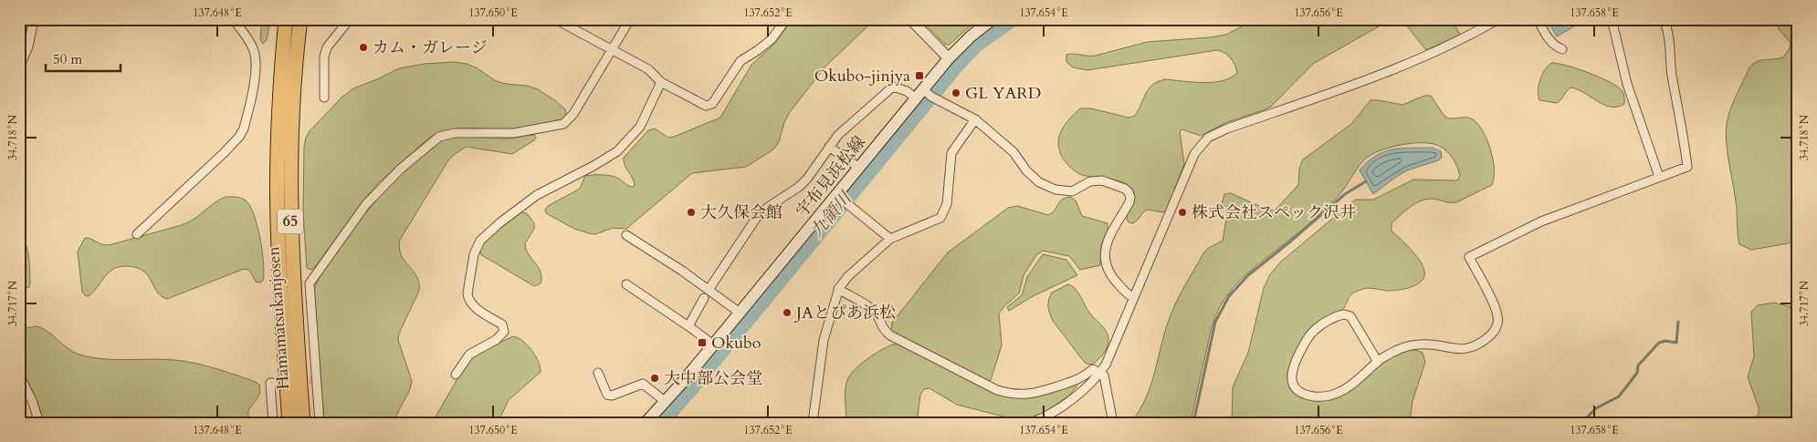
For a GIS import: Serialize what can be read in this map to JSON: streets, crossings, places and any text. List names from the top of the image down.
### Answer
{
  "streets": {
    "main road": ["宇布見浜松線", "65", "Hamamatsukanjosen"]
  },
  "water": ["九領川"],
  "places": {
    "other": [
      "カム・ガレージ",
      "GL YARD",
      "大久保会館",
      "株式会社スペック沢井",
      "JAとぴあ浜松",
      "大中部公会堂"
    ],
    "transit": ["Okubo-jinjya", "Okubo"]
  },
  "scale_bar": "50 m",
  "coordinates": [
    "137.648°E",
    "137.650°E",
    "137.652°E",
    "137.654°E",
    "137.656°E",
    "137.658°E",
    "34.718°N",
    "34.717°N"
  ]
}
